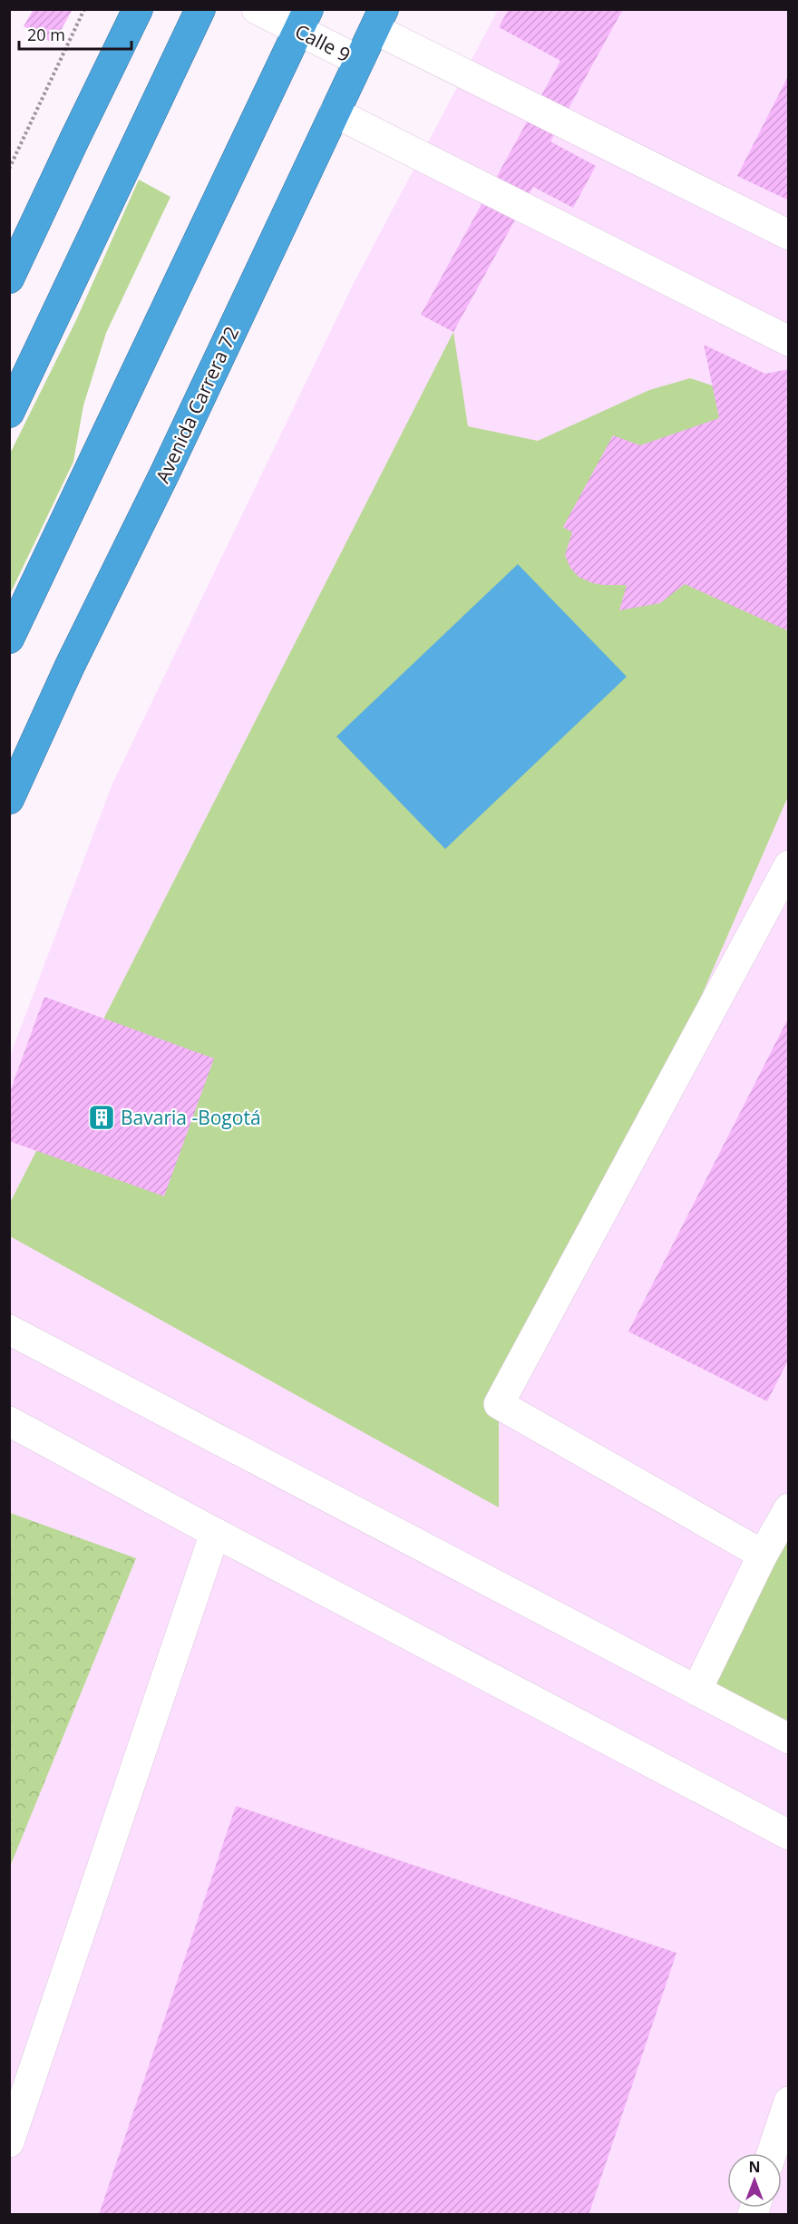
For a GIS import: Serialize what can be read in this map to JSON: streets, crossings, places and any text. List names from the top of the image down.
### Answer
{
  "streets": {
    "highway": ["Avenida Carrera 72"],
    "street": ["Calle 9"]
  },
  "crossings": [
    ["Calle 9", "Avenida Carrera 72"]
  ],
  "places": {
    "building": ["Bavaria -Bogotá"]
  },
  "scale_bar": "20 m",
  "north": "top"
}
